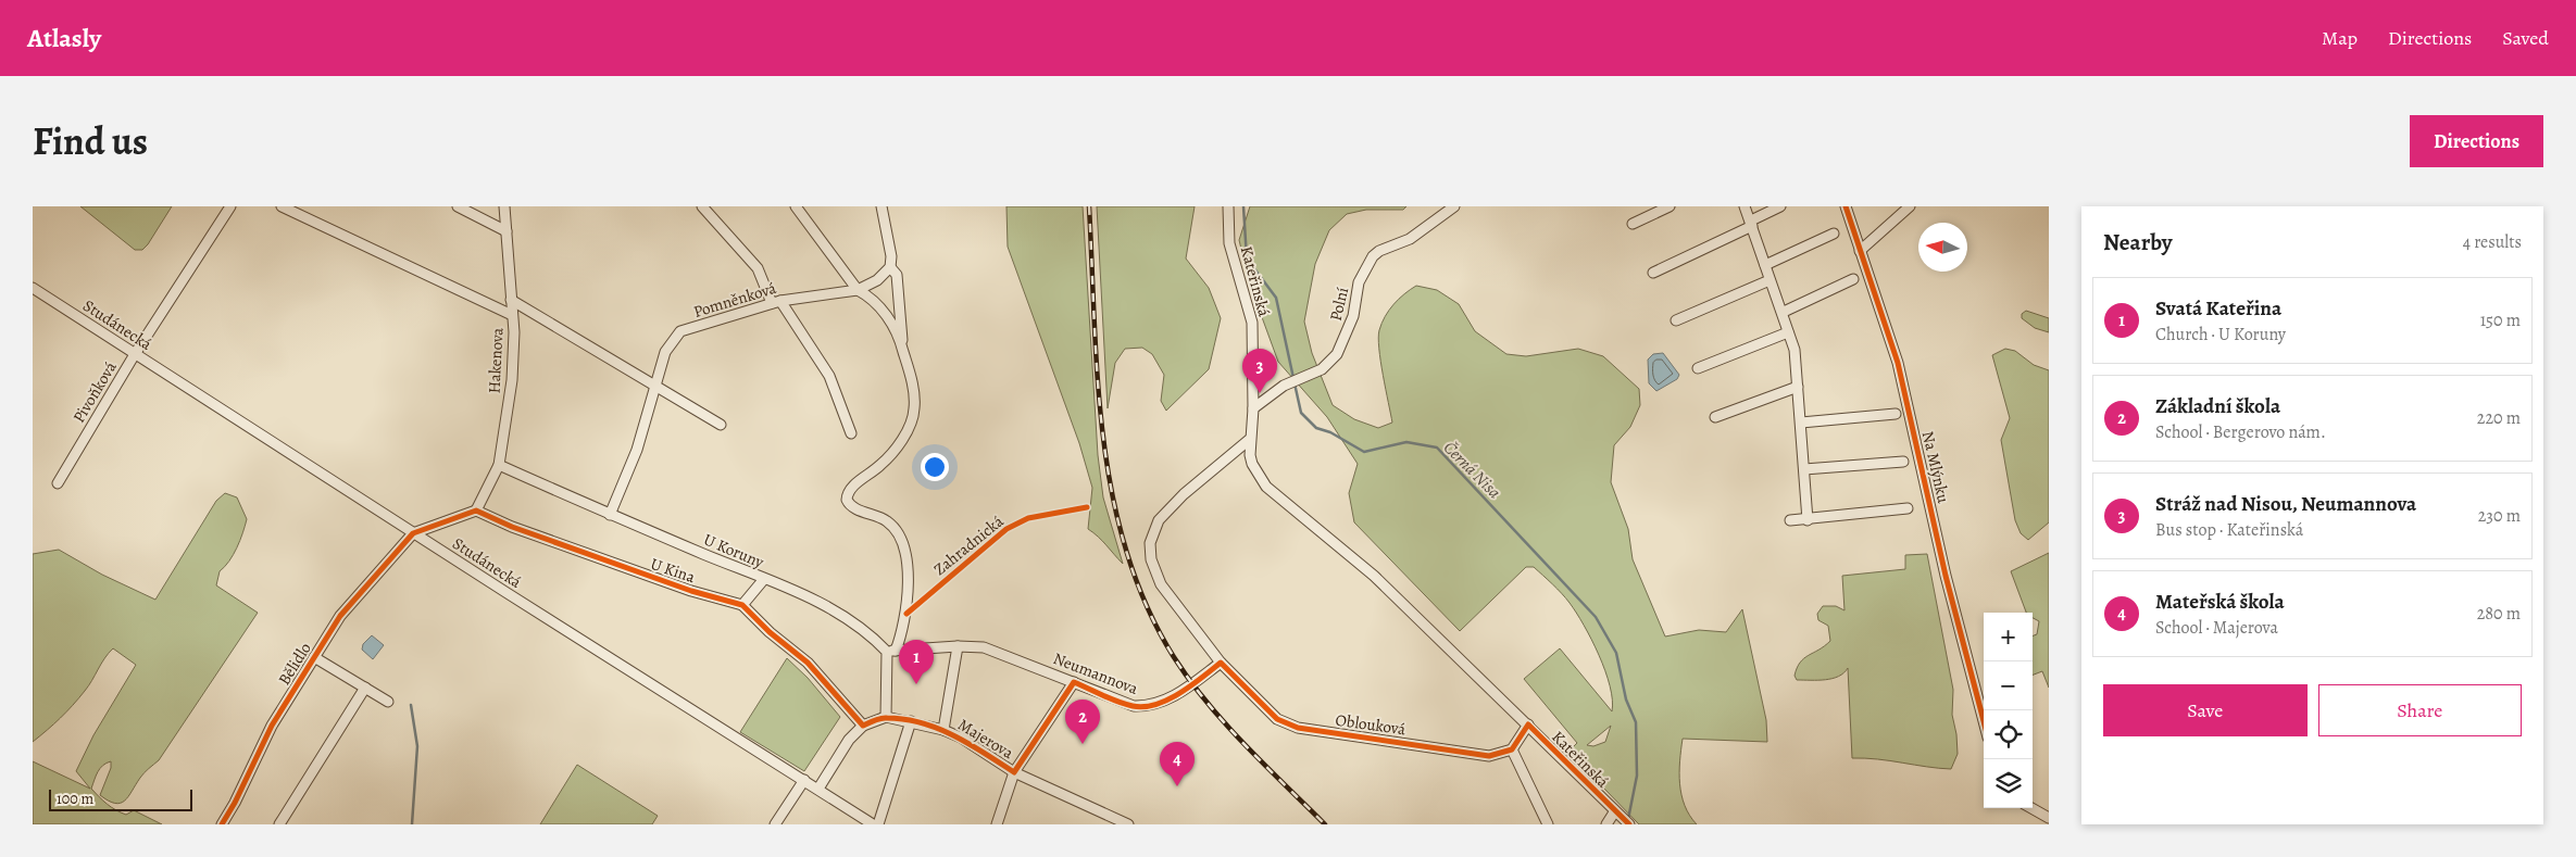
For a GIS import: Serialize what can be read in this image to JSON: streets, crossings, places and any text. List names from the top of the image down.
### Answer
{
  "streets": {
    "street": [
      "Kateřinská",
      "Pomněnková",
      "Polní",
      "Studánecká",
      "Hakenova",
      "Pivoňková",
      "Na Mlýnku",
      "Zahradnická",
      "U Koruny",
      "U Kina",
      "Bělidlo",
      "Neumannova",
      "Oblouková",
      "Majerova"
    ]
  },
  "crossings": [
    ["Kateřinská", "Polní"],
    ["Pomněnková", "U Koruny"],
    ["Studánecká", "Pivoňková"],
    ["Studánecká", "Bělidlo"],
    ["Hakenova", "U Koruny"],
    ["Hakenova", "U Kina"],
    ["Zahradnická", "U Koruny"],
    ["Zahradnická", "Neumannova"],
    ["U Koruny", "Neumannova"],
    ["Neumannova", "Oblouková"]
  ],
  "water": ["Černá Nisa"],
  "scale_bar": "100 m",
  "north": "left",
  "page": {
    "header": "Atlasly",
    "nav": ["Map", "Directions", "Saved"],
    "title": "Find us",
    "buttons": [
      "Directions",
      ["Save", "Share"]
    ],
    "heading": ["Nearby", "4 results"],
    "list": [
      {
        "mark": "1",
        "name": "Svatá Kateřina",
        "note": "Church · U Koruny",
        "value": "150 m"
      },
      {
        "mark": "2",
        "name": "Základní škola",
        "note": "School · Bergerovo nám.",
        "value": "220 m"
      },
      {
        "mark": "3",
        "name": "Stráž nad Nisou, Neumannova",
        "note": "Bus stop · Kateřinská",
        "value": "230 m"
      },
      {
        "mark": "4",
        "name": "Mateřská škola",
        "note": "School · Majerova",
        "value": "280 m"
      }
    ],
    "pins": [
      "3",
      "1",
      "2",
      "4"
    ],
    "map_buttons": ["+", "−"],
    "scale": "100 m"
  }
}
